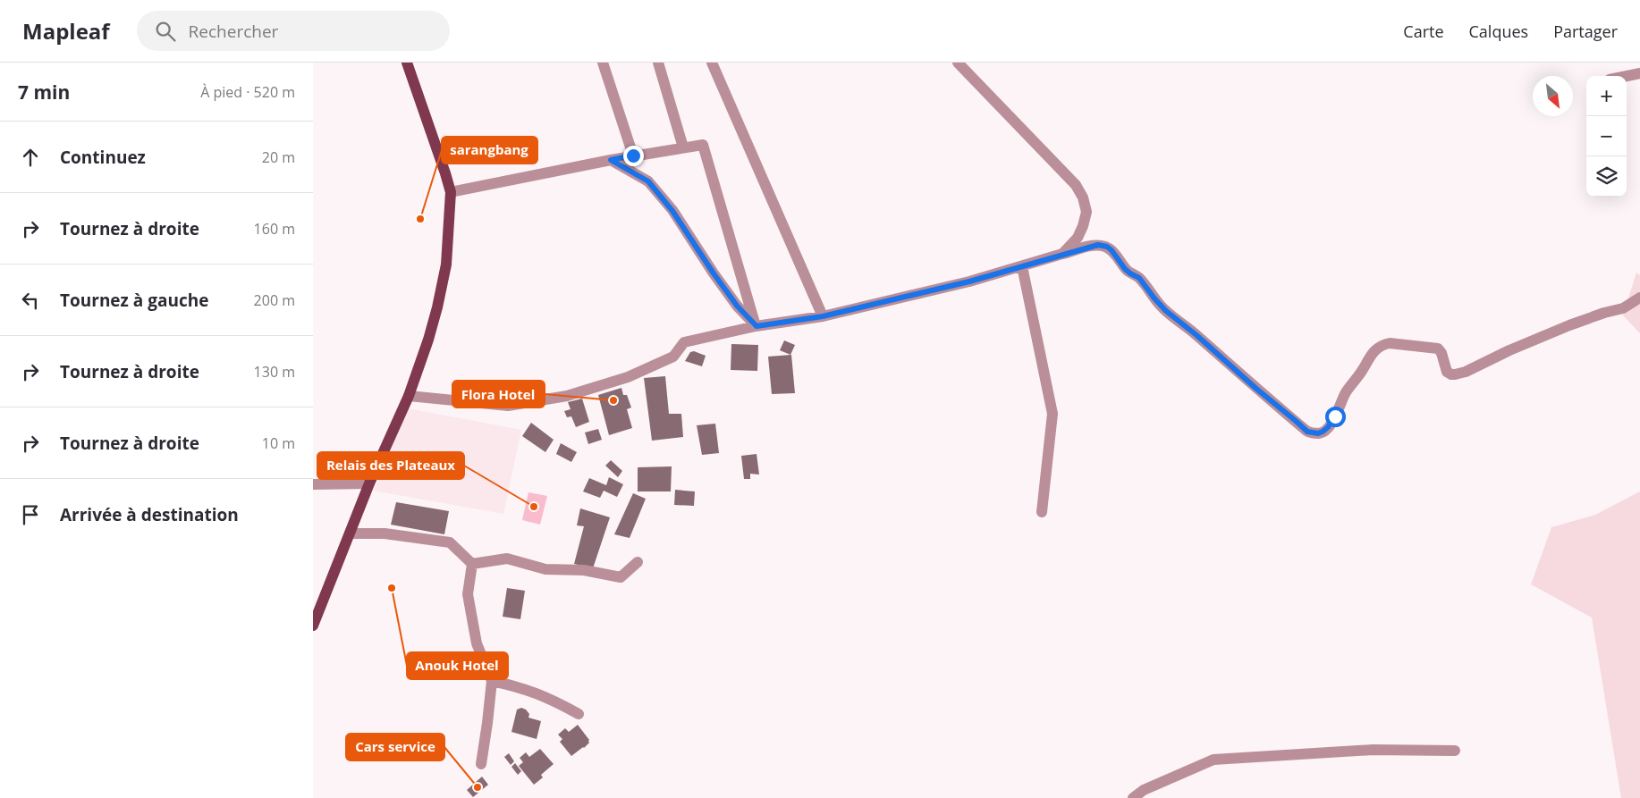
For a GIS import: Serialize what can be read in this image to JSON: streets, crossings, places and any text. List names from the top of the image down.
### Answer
{
  "places": [
    "sarangbang",
    "Flora Hotel",
    "Relais des Plateaux",
    "Anouk Hotel",
    "Cars service"
  ],
  "north": "bottom right",
  "page": {
    "header": "Mapleaf",
    "search": "Rechercher",
    "nav": ["Carte", "Calques", "Partager"],
    "heading": ["7 min", "À pied · 520 m"],
    "map_buttons": ["+", "−"],
    "list": [
      ["Continuez", "20 m"],
      ["Tournez à droite", "160 m"],
      ["Tournez à gauche", "200 m"],
      ["Tournez à droite", "130 m"],
      ["Tournez à droite", "10 m"],
      "Arrivée à destination"
    ]
  }
}
